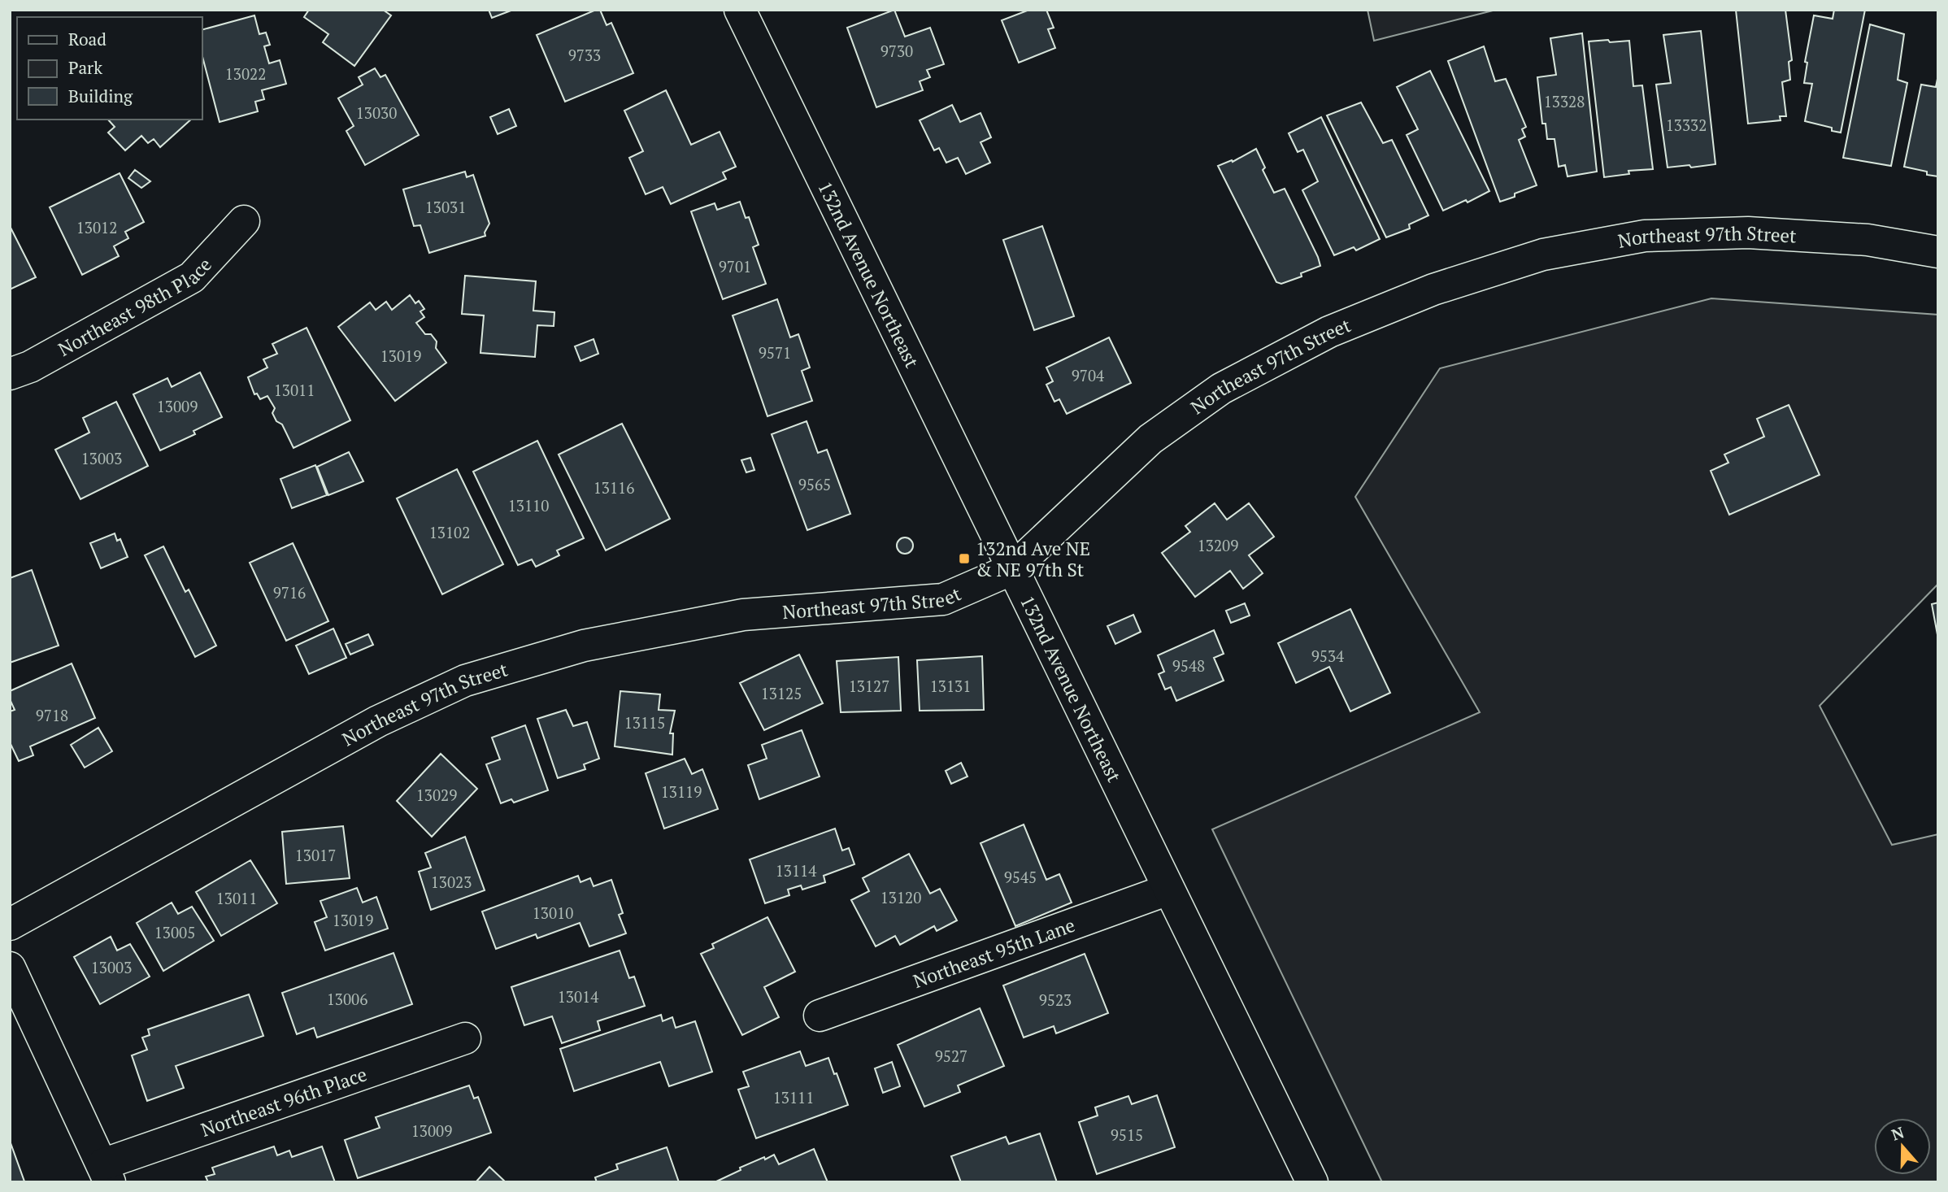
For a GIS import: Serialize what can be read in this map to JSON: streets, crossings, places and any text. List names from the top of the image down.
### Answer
{
  "streets": {
    "street": [
      "Northeast 97th Street",
      "132nd Avenue Northeast",
      "Northeast 98th Place",
      "Northeast 95th Lane",
      "Northeast 96th Place"
    ]
  },
  "crossings": [
    ["Northeast 97th Street", "132nd Avenue Northeast"],
    ["132nd Avenue Northeast", "Northeast 95th Lane"]
  ],
  "places": {
    "transit": ["132nd Ave NE & NE 97th St"]
  },
  "house_numbers": [
    "9730",
    "9733",
    "13022",
    "13328",
    "13030",
    "13332",
    "13031",
    "13012",
    "9701",
    "9571",
    "13019",
    "9704",
    "13011",
    "13009",
    "13003",
    "9565",
    "13116",
    "13110",
    "13102",
    "13209",
    "9716",
    "9534",
    "9548",
    "13127",
    "13131",
    "13125",
    "9718",
    "13115",
    "13119",
    "13029",
    "13017",
    "13114",
    "9545",
    "13023",
    "13120",
    "13011",
    "13010",
    "13019",
    "13005",
    "13003",
    "13014",
    "13006",
    "9523",
    "9527",
    "13111",
    "13009",
    "9515"
  ],
  "legend": ["Road", "Park", "Building"],
  "north": "top"
}
